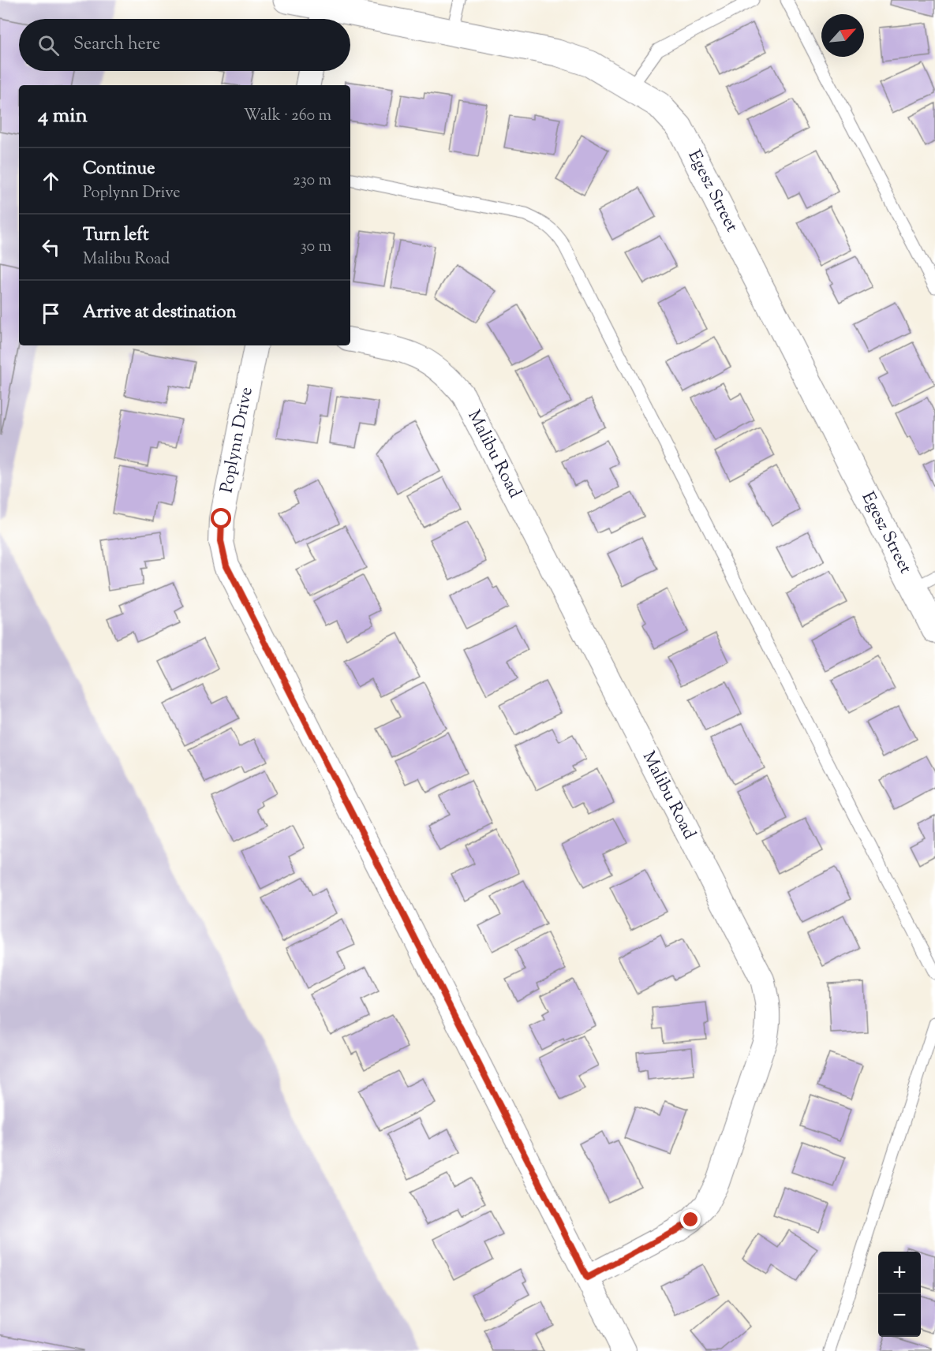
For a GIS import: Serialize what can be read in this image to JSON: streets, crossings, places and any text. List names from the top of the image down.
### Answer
{
  "streets": {
    "street": ["Egesz Street", "Poplynn Drive", "Malibu Road"]
  },
  "crossings": [
    ["Poplynn Drive", "Malibu Road"]
  ],
  "north": "top right",
  "page": {
    "search": "Search here",
    "heading": ["4 min", "Walk · 260 m"],
    "list": [
      ["Continue", "Poplynn Drive", "230 m"],
      ["Turn left", "Malibu Road", "30 m"],
      "Arrive at destination"
    ],
    "map_buttons": ["+", "−"]
  }
}
